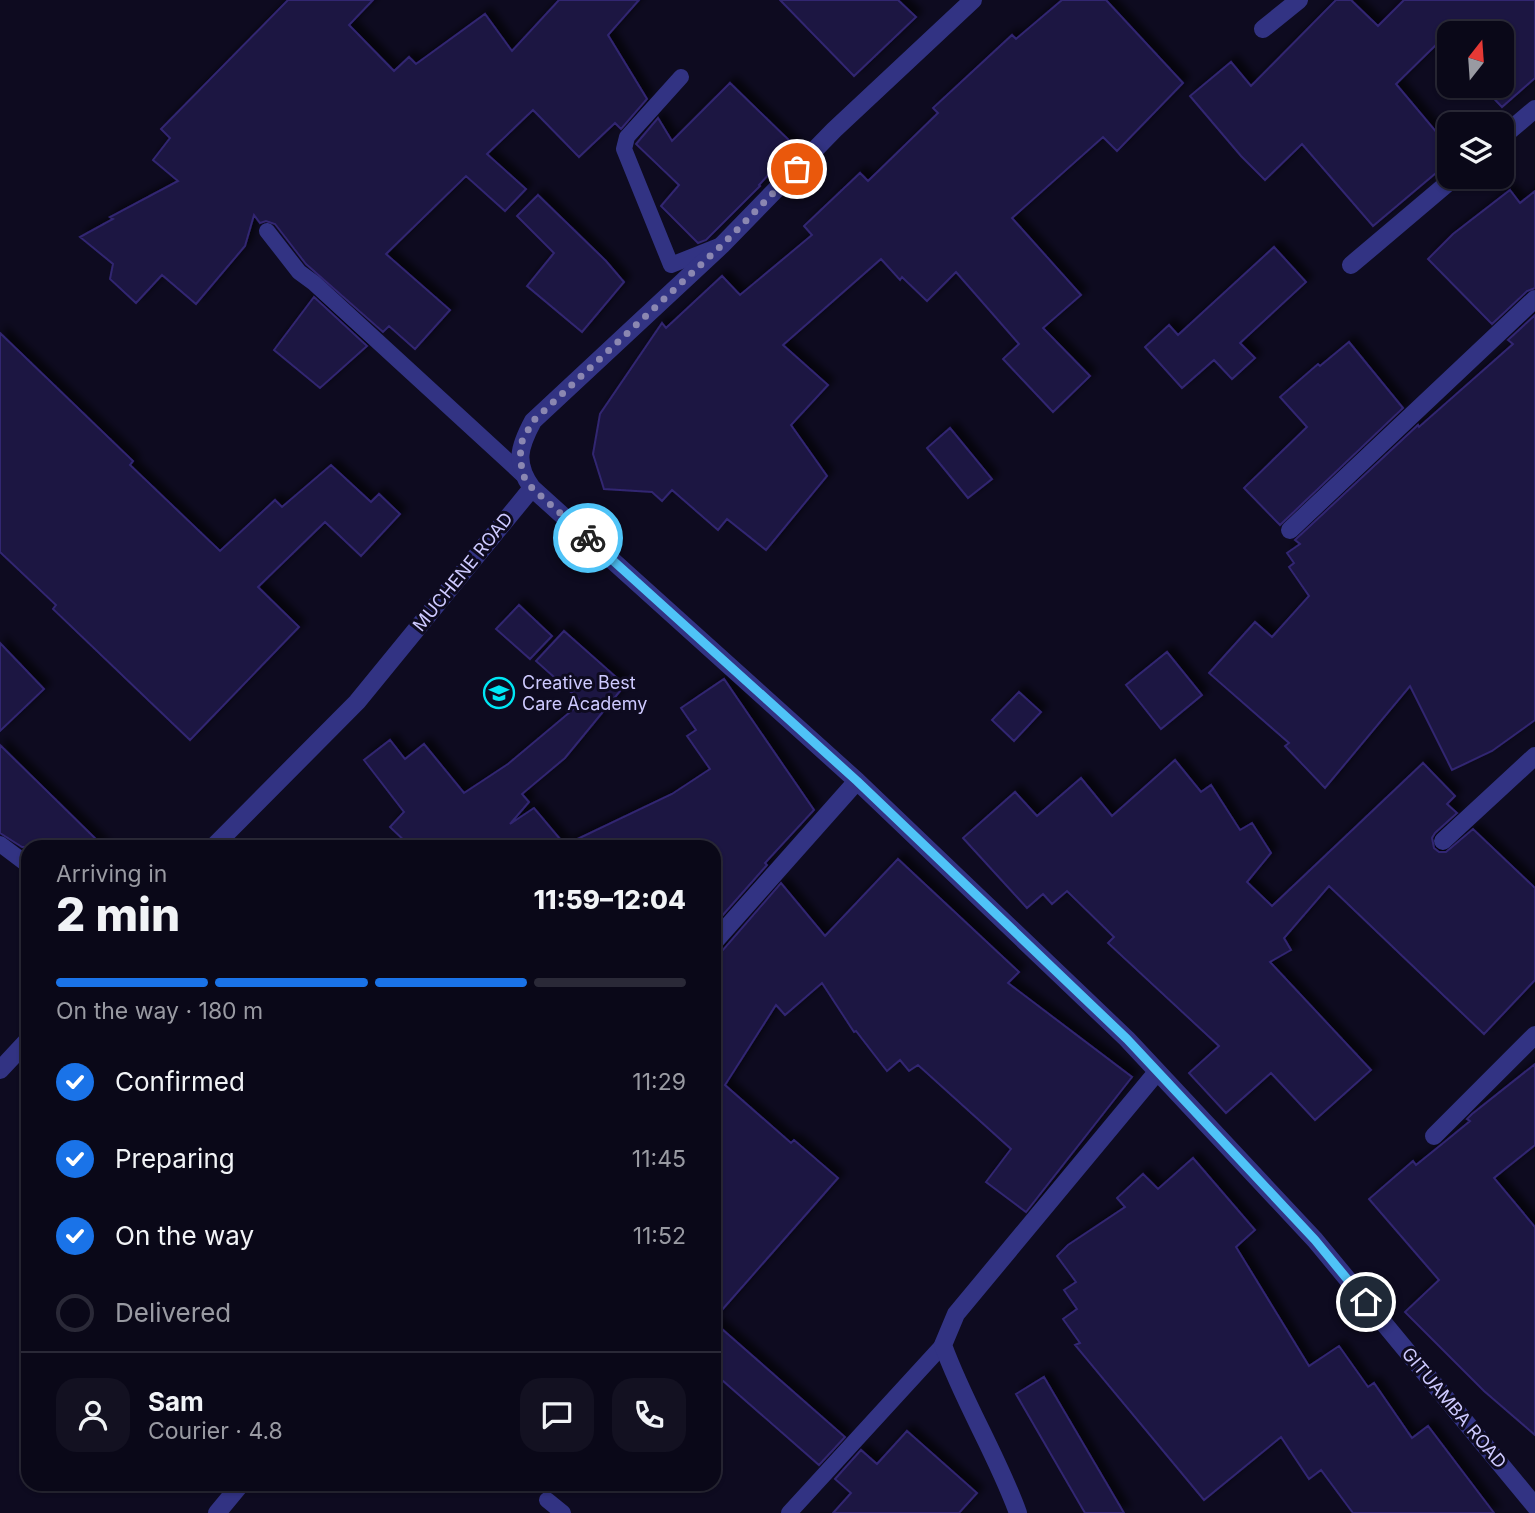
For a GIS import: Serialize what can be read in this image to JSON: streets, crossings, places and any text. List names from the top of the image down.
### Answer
{
  "streets": {
    "street": ["MUCHENE ROAD", "GITUAMBA ROAD"]
  },
  "crossings": [
    ["MUCHENE ROAD", "GITUAMBA ROAD"]
  ],
  "places": {
    "school or university": ["Creative Best Care Academy"]
  },
  "north": "top",
  "page": {
    "heading": ["2 min", "Arriving in", "11:59–12:04"],
    "panel": ["Sam", "Courier · 4.8"],
    "bar": "On the way · 180 m",
    "list": [
      ["Confirmed", "11:29"],
      ["Preparing", "11:45"],
      ["On the way", "11:52"],
      "Delivered"
    ]
  }
}
